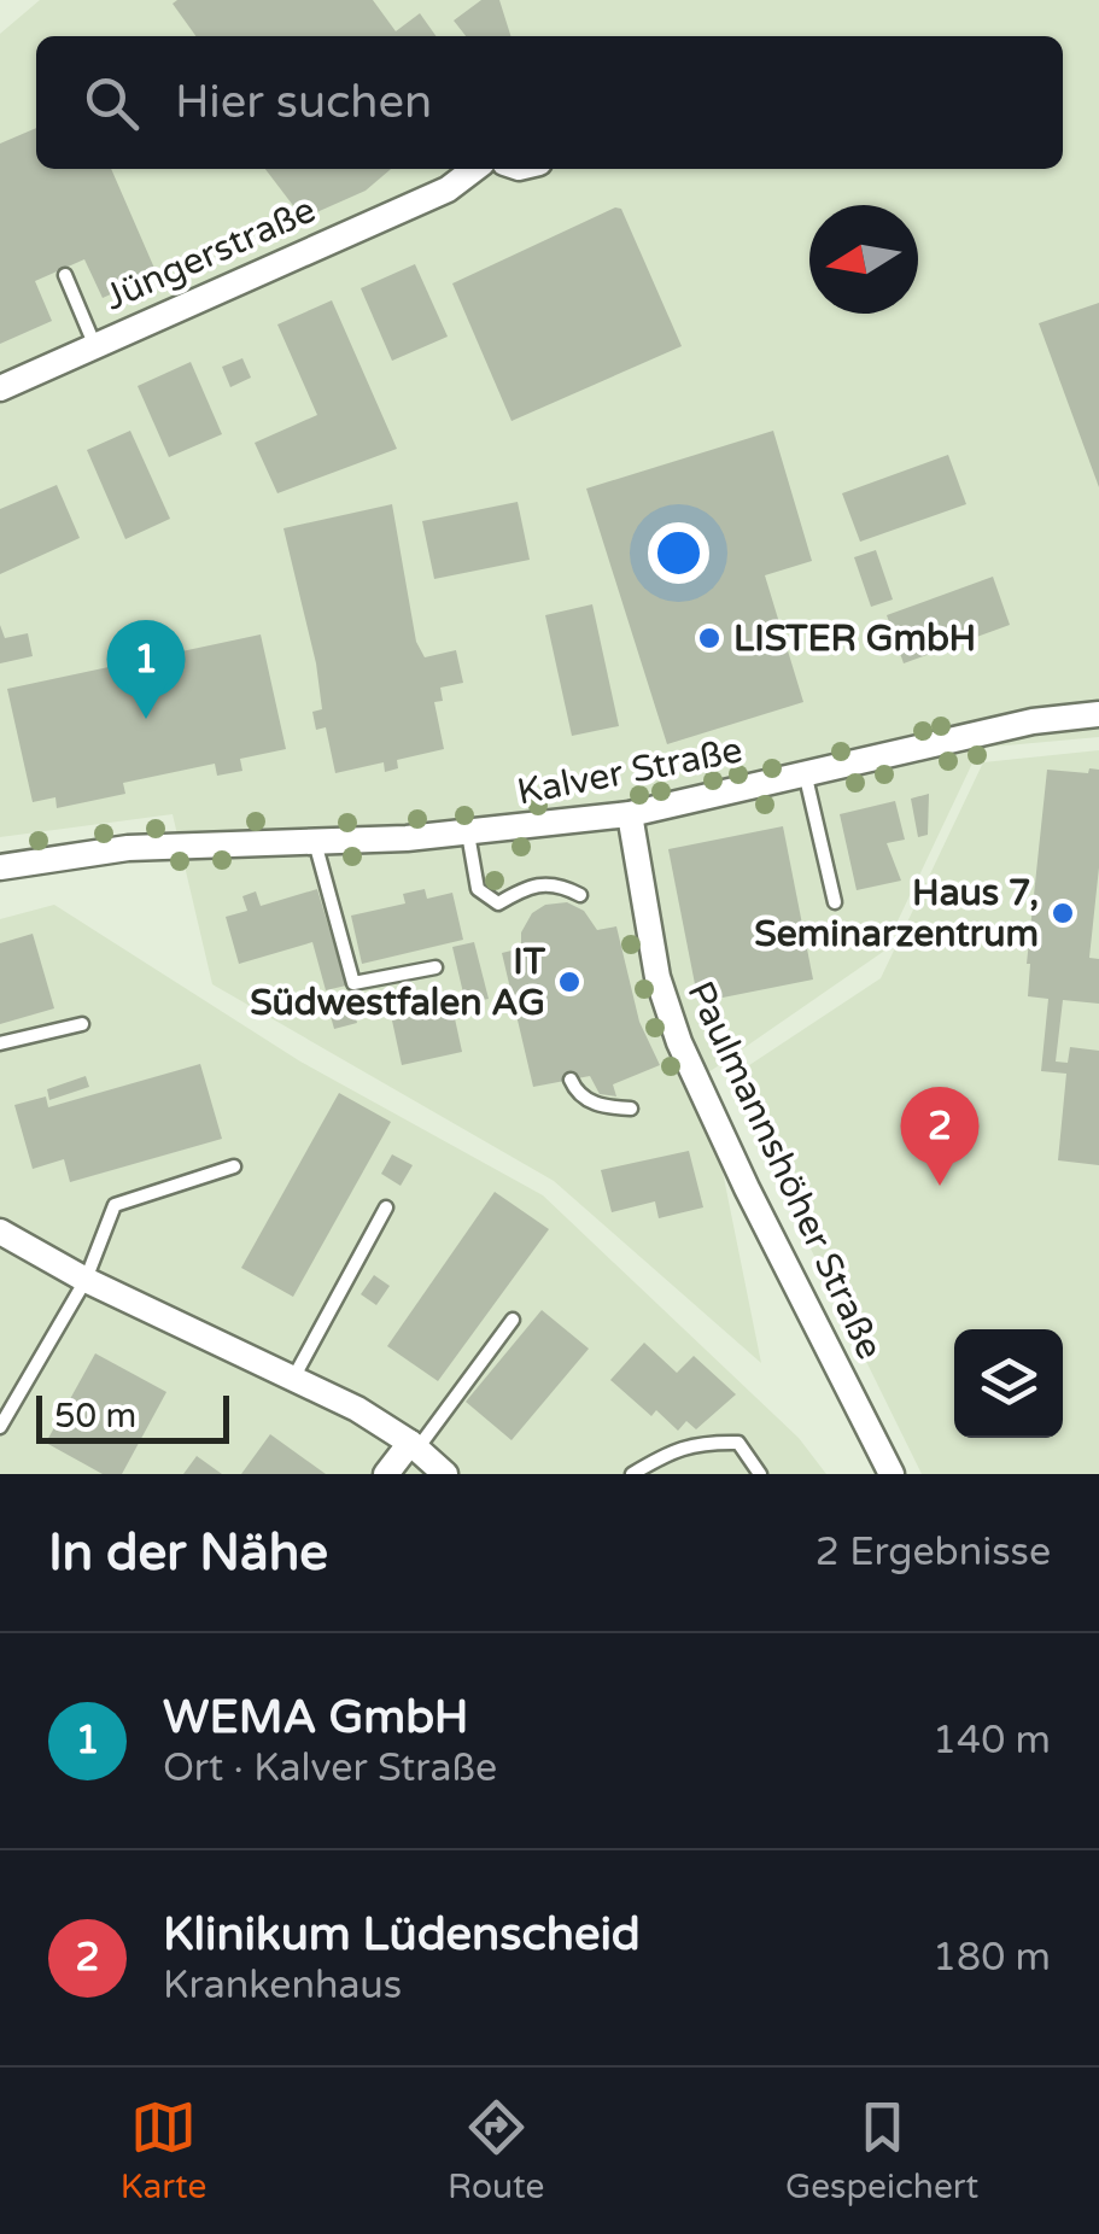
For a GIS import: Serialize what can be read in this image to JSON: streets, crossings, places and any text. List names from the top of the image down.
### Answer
{
  "streets": {
    "street": ["Jüngerstraße", "Kalver Straße", "Paulmannshöher Straße"]
  },
  "crossings": [
    ["Kalver Straße", "Paulmannshöher Straße"]
  ],
  "places": ["LISTER GmbH", "Haus 7, Seminarzentrum", "IT Südwestfalen AG"],
  "scale_bar": "50 m",
  "north": "left",
  "page": {
    "search": "Hier suchen",
    "pins": ["1", "2"],
    "scale": "50 m",
    "heading": ["In der Nähe", "2 Ergebnisse"],
    "list": [
      {
        "mark": "1",
        "name": "WEMA GmbH",
        "note": "Ort · Kalver Straße",
        "value": "140 m"
      },
      {
        "mark": "2",
        "name": "Klinikum Lüdenscheid",
        "note": "Krankenhaus",
        "value": "180 m"
      }
    ],
    "nav": ["Karte", "Route", "Gespeichert"]
  }
}
